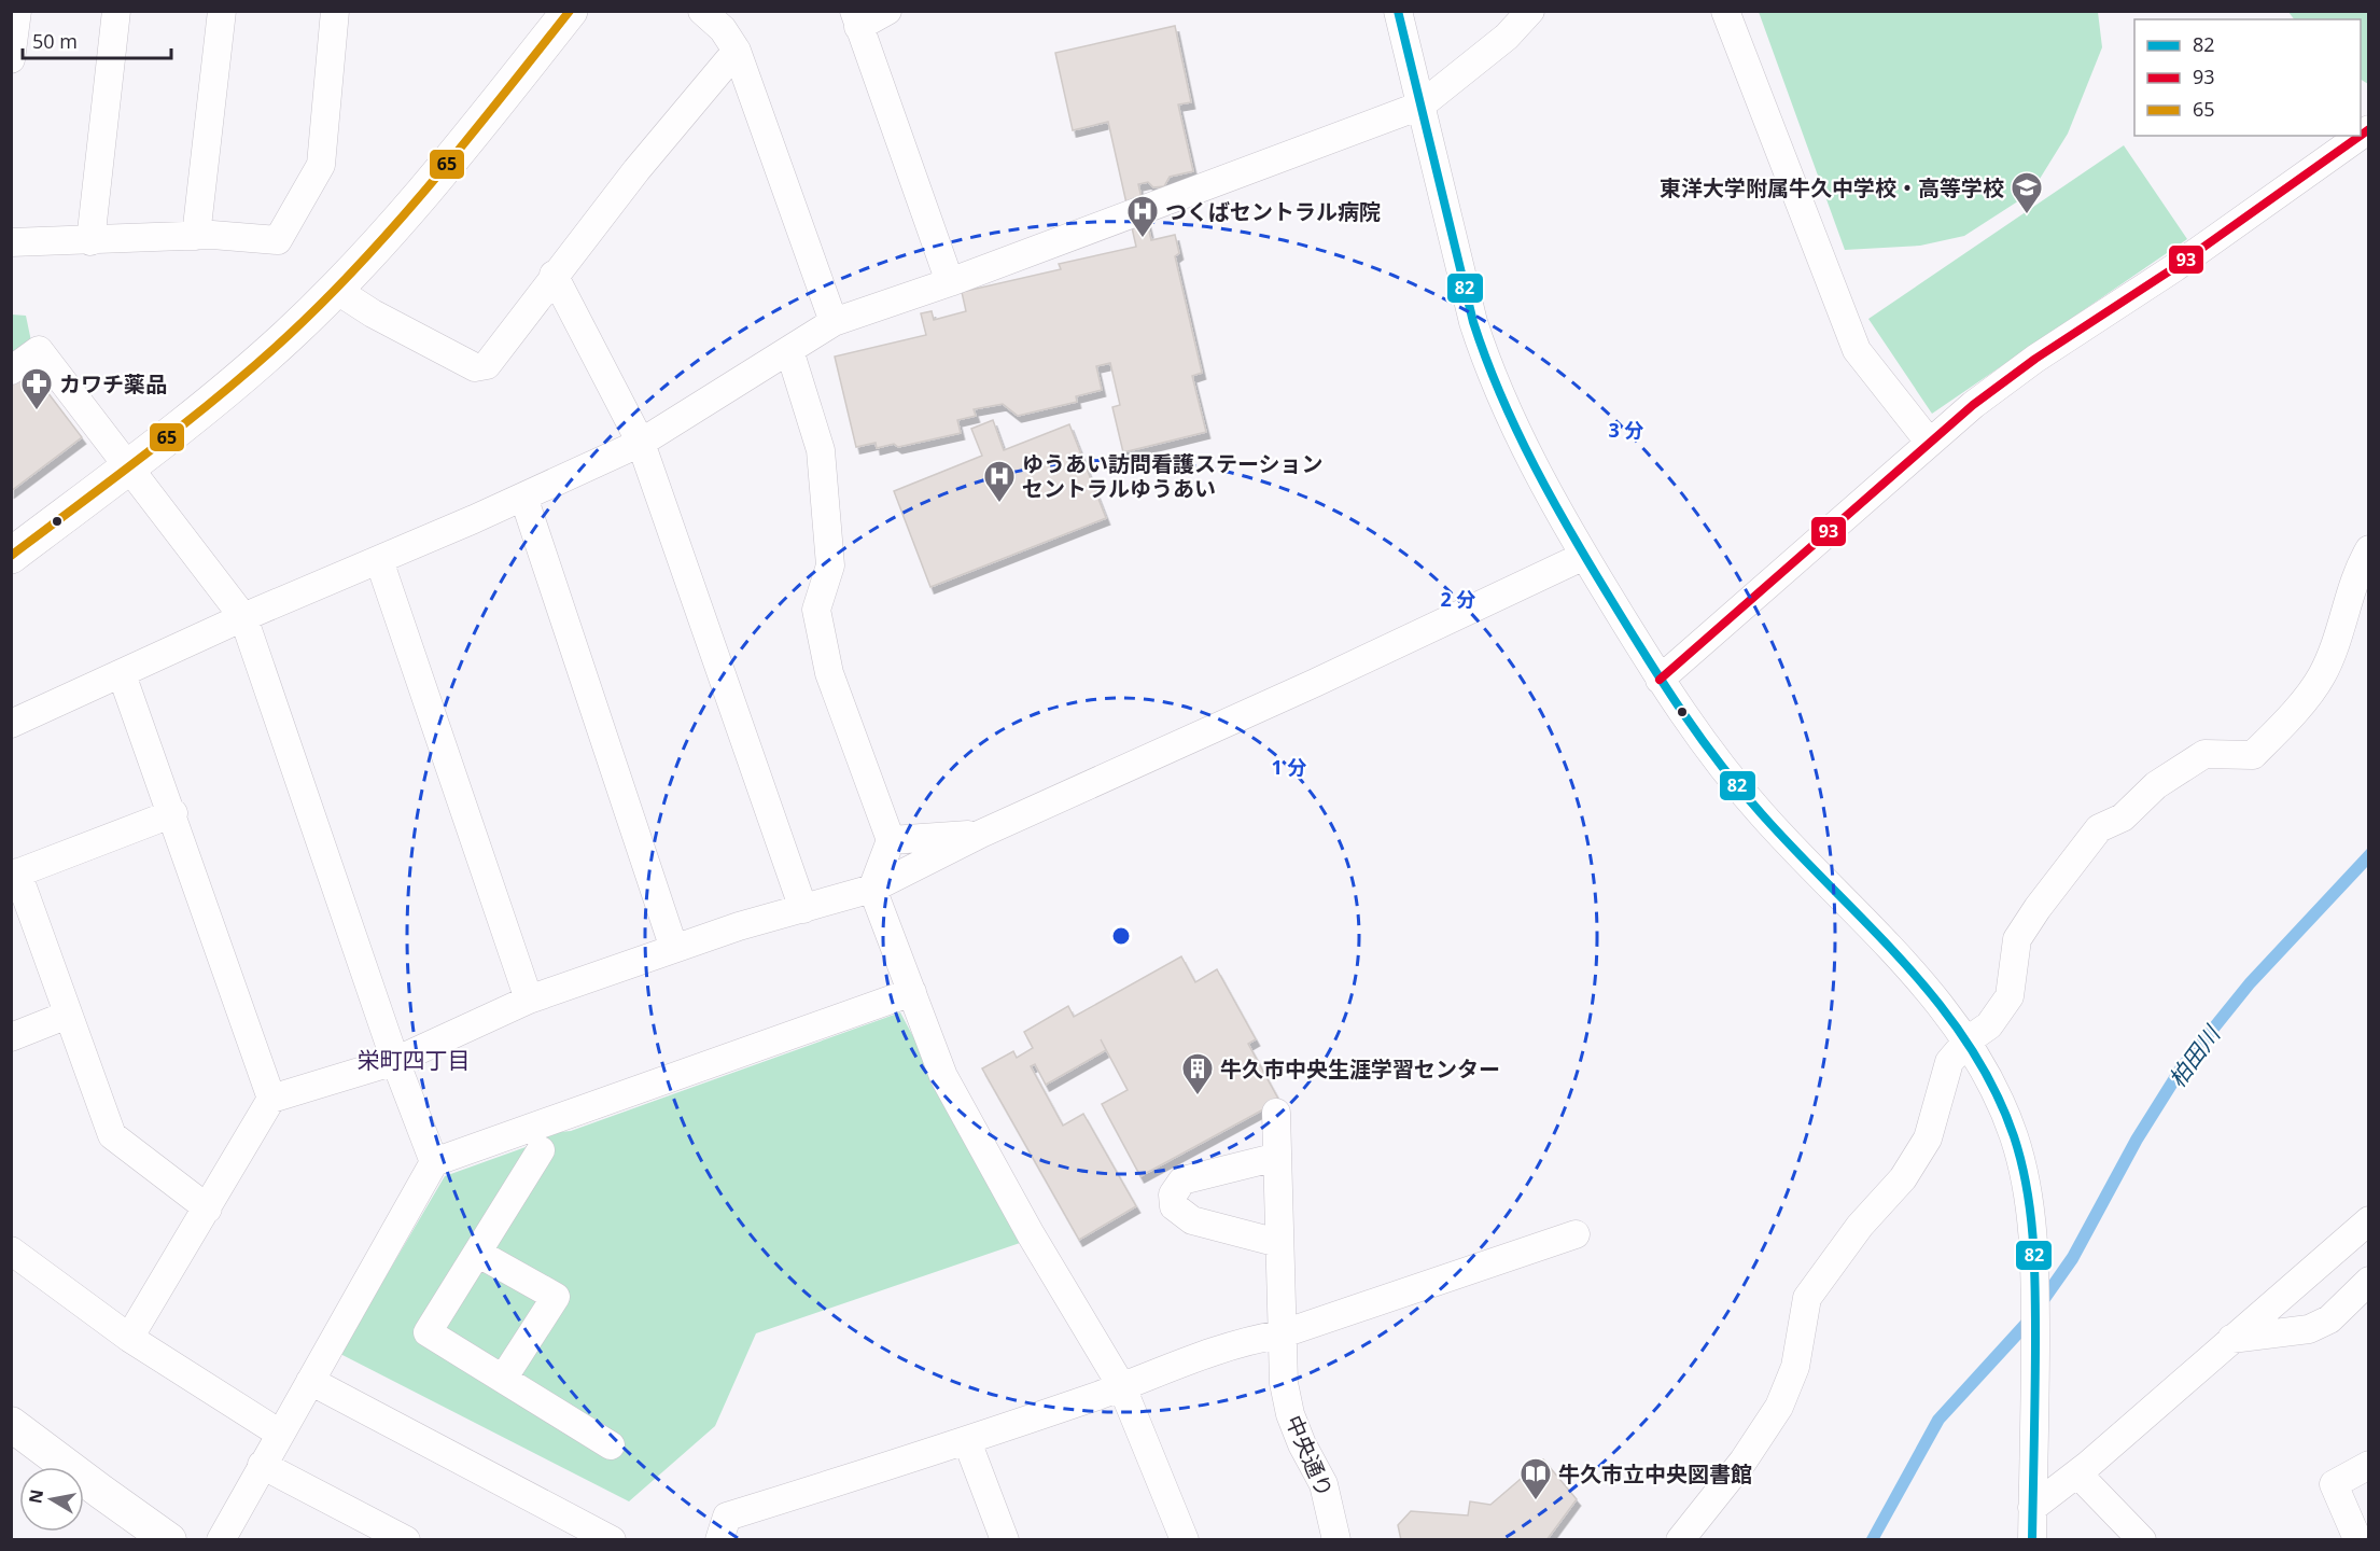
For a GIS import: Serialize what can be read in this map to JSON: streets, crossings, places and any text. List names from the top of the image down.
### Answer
{
  "streets": {
    "street": ["中央通り"]
  },
  "districts": ["栄町四丁目"],
  "water": ["柏田川"],
  "places": {
    "school or university": ["東洋大学附属牛久中学校・高等学校"],
    "hospital": ["つくばセントラル病院", "ゆうあい訪問看護ステーション セントラルゆうあい"],
    "pharmacy": ["カワチ薬品"],
    "building": ["牛久市中央生涯学習センター"],
    "library": ["牛久市立中央図書館"]
  },
  "lines": ["transit line 82", "transit line 65", "transit line 93"],
  "legend": ["82", "93", "65"],
  "scale_bar": "50 m",
  "north": "left",
  "rings": ["3 分", "2 分", "1 分"]
}
